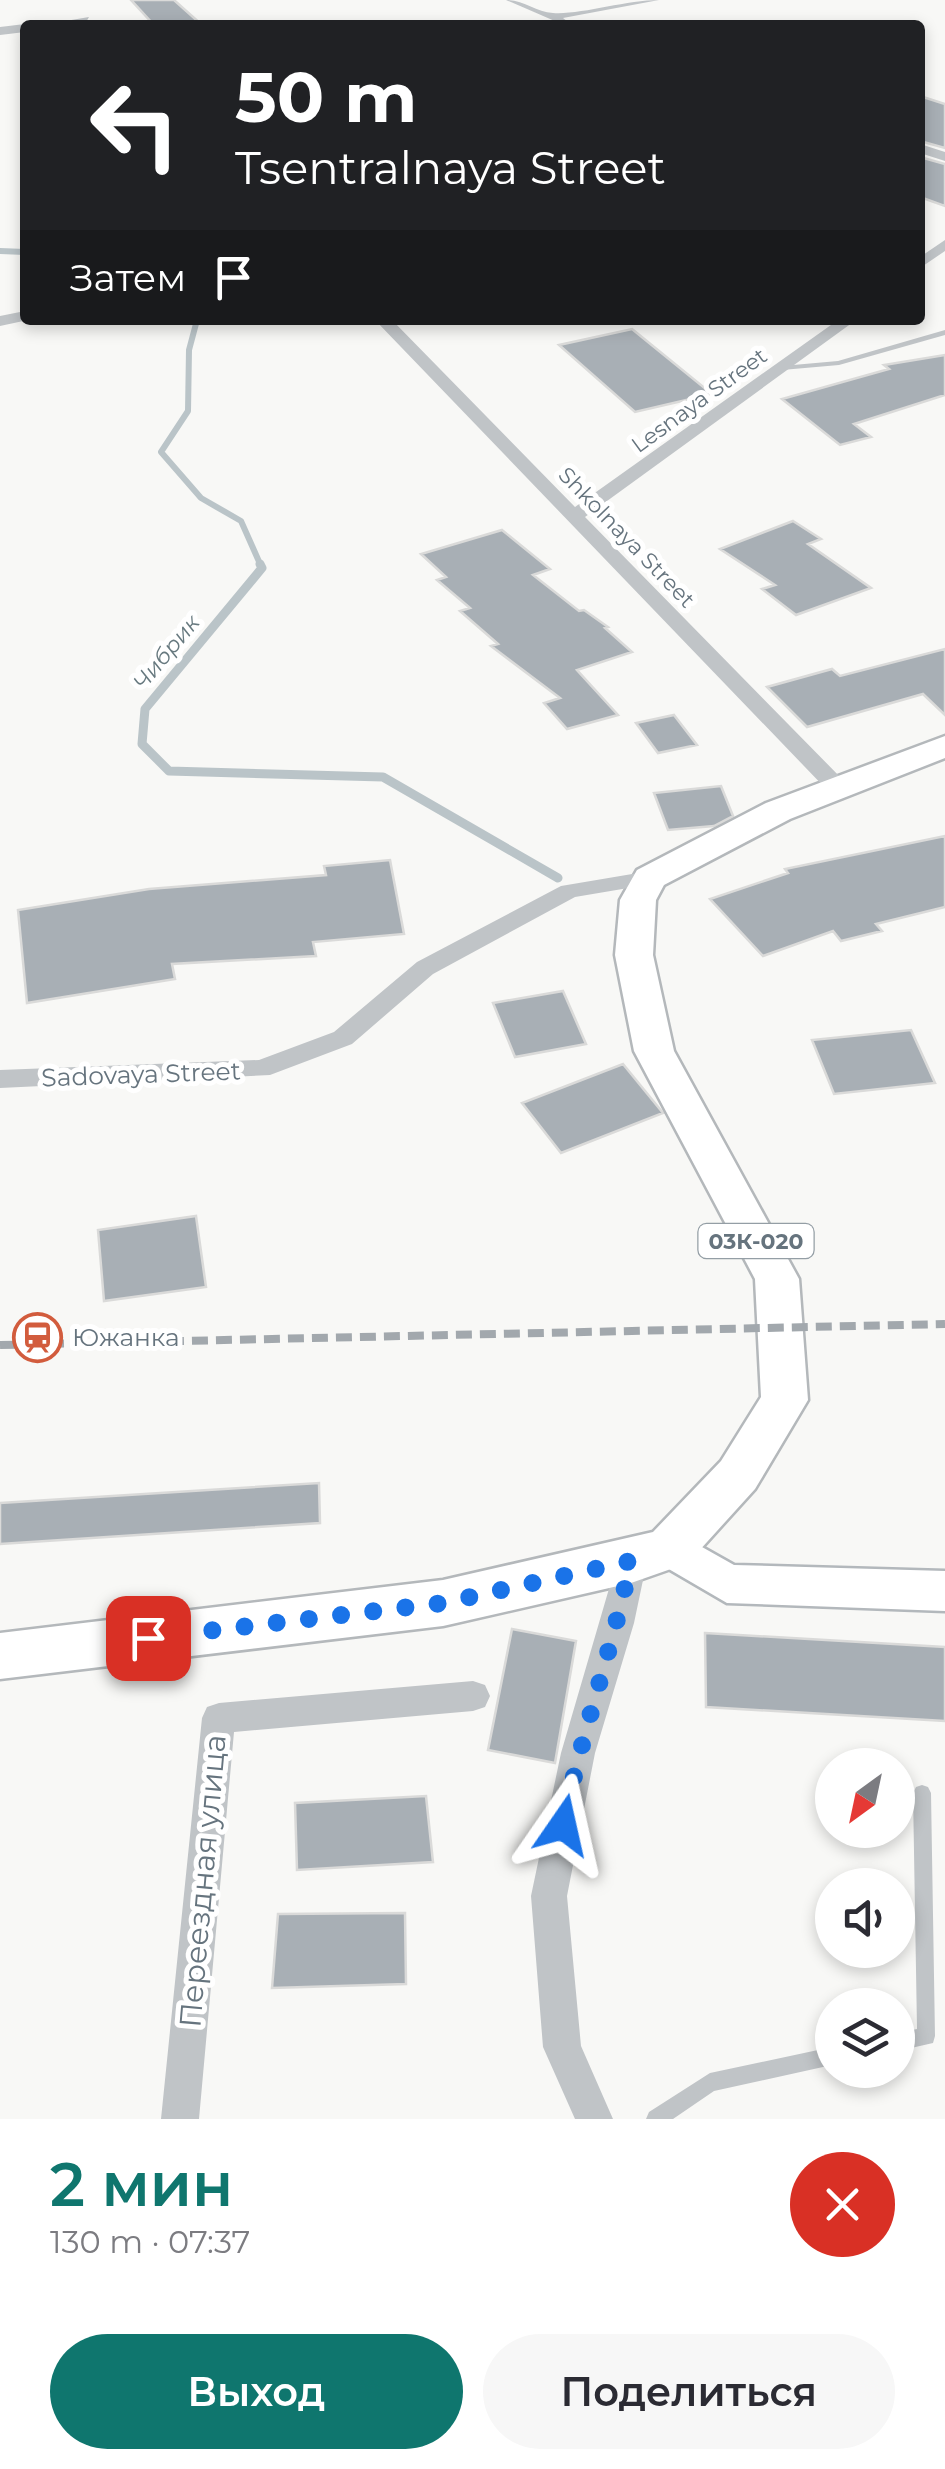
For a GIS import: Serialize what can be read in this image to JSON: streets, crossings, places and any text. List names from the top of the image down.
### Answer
{
  "streets": {
    "main road": ["03К-020"],
    "street": [
      "Lesnaya Street",
      "Shkolnaya Street",
      "Sadovaya Street",
      "Переездная улица"
    ]
  },
  "crossings": [
    ["Lesnaya Street", "Shkolnaya Street"],
    ["Sadovaya Street", "03К-020"]
  ],
  "water": ["Чибрик"],
  "places": {
    "station": ["Южанка"]
  },
  "north": "bottom left",
  "page": {
    "turn": ["50 m", "Tsentralnaya Street"],
    "then": "Затем",
    "heading": ["2 мин", "130 m · 07:37"],
    "buttons": ["Выход", "Поделиться"]
  }
}
